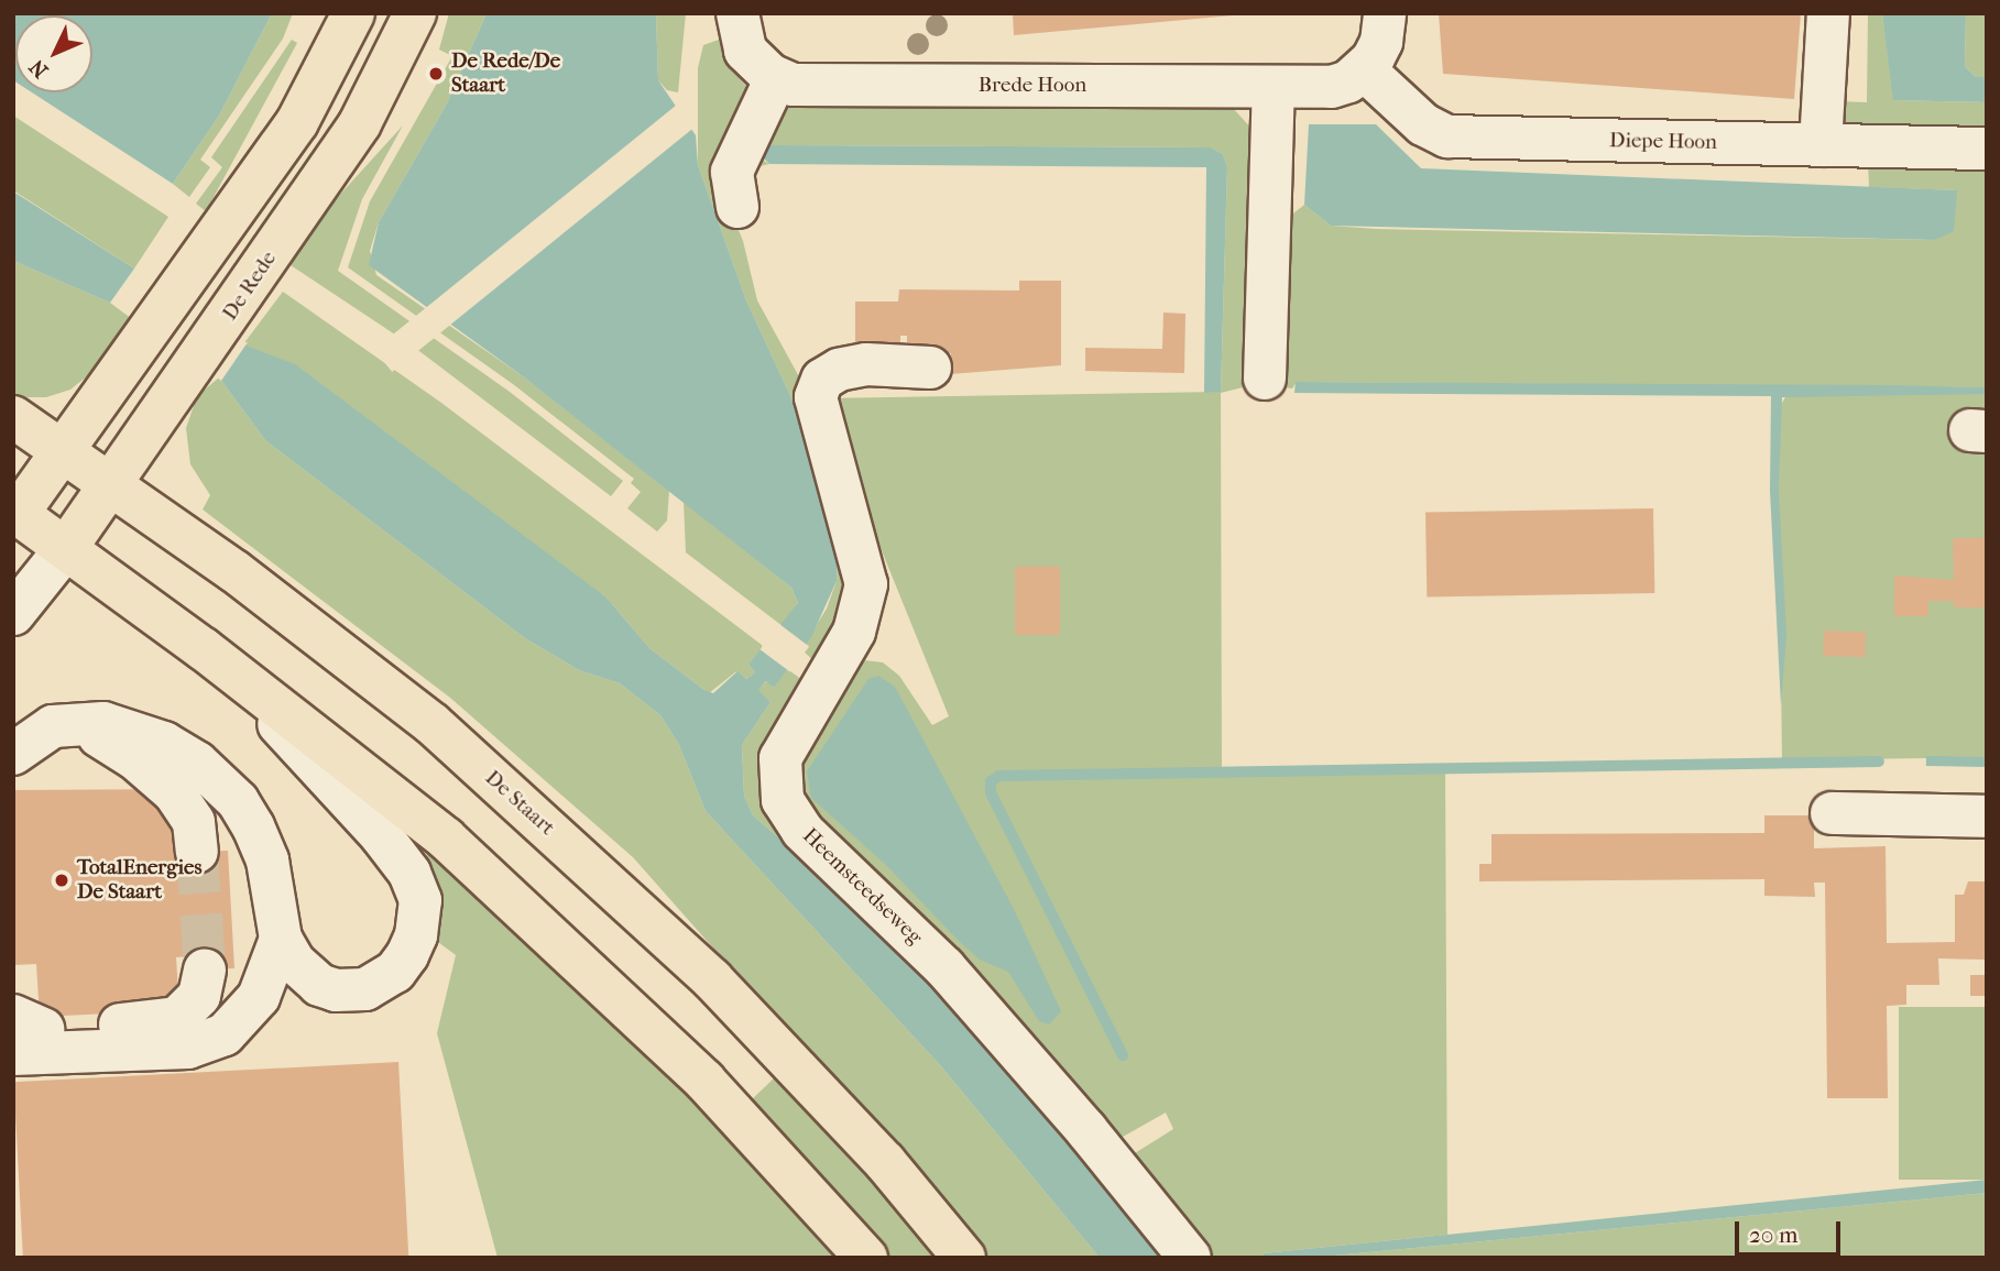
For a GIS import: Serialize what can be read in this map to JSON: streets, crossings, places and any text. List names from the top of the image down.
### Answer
{
  "streets": {
    "main road": ["De Rede", "De Staart"],
    "street": ["Brede Hoon", "Diepe Hoon", "Heemsteedseweg"]
  },
  "crossings": [
    ["Brede Hoon", "Diepe Hoon"],
    ["De Rede", "De Staart"]
  ],
  "places": ["De Rede/De Staart", "TotalEnergies De Staart"],
  "scale_bar": "20 m",
  "north": "bottom left"
}
